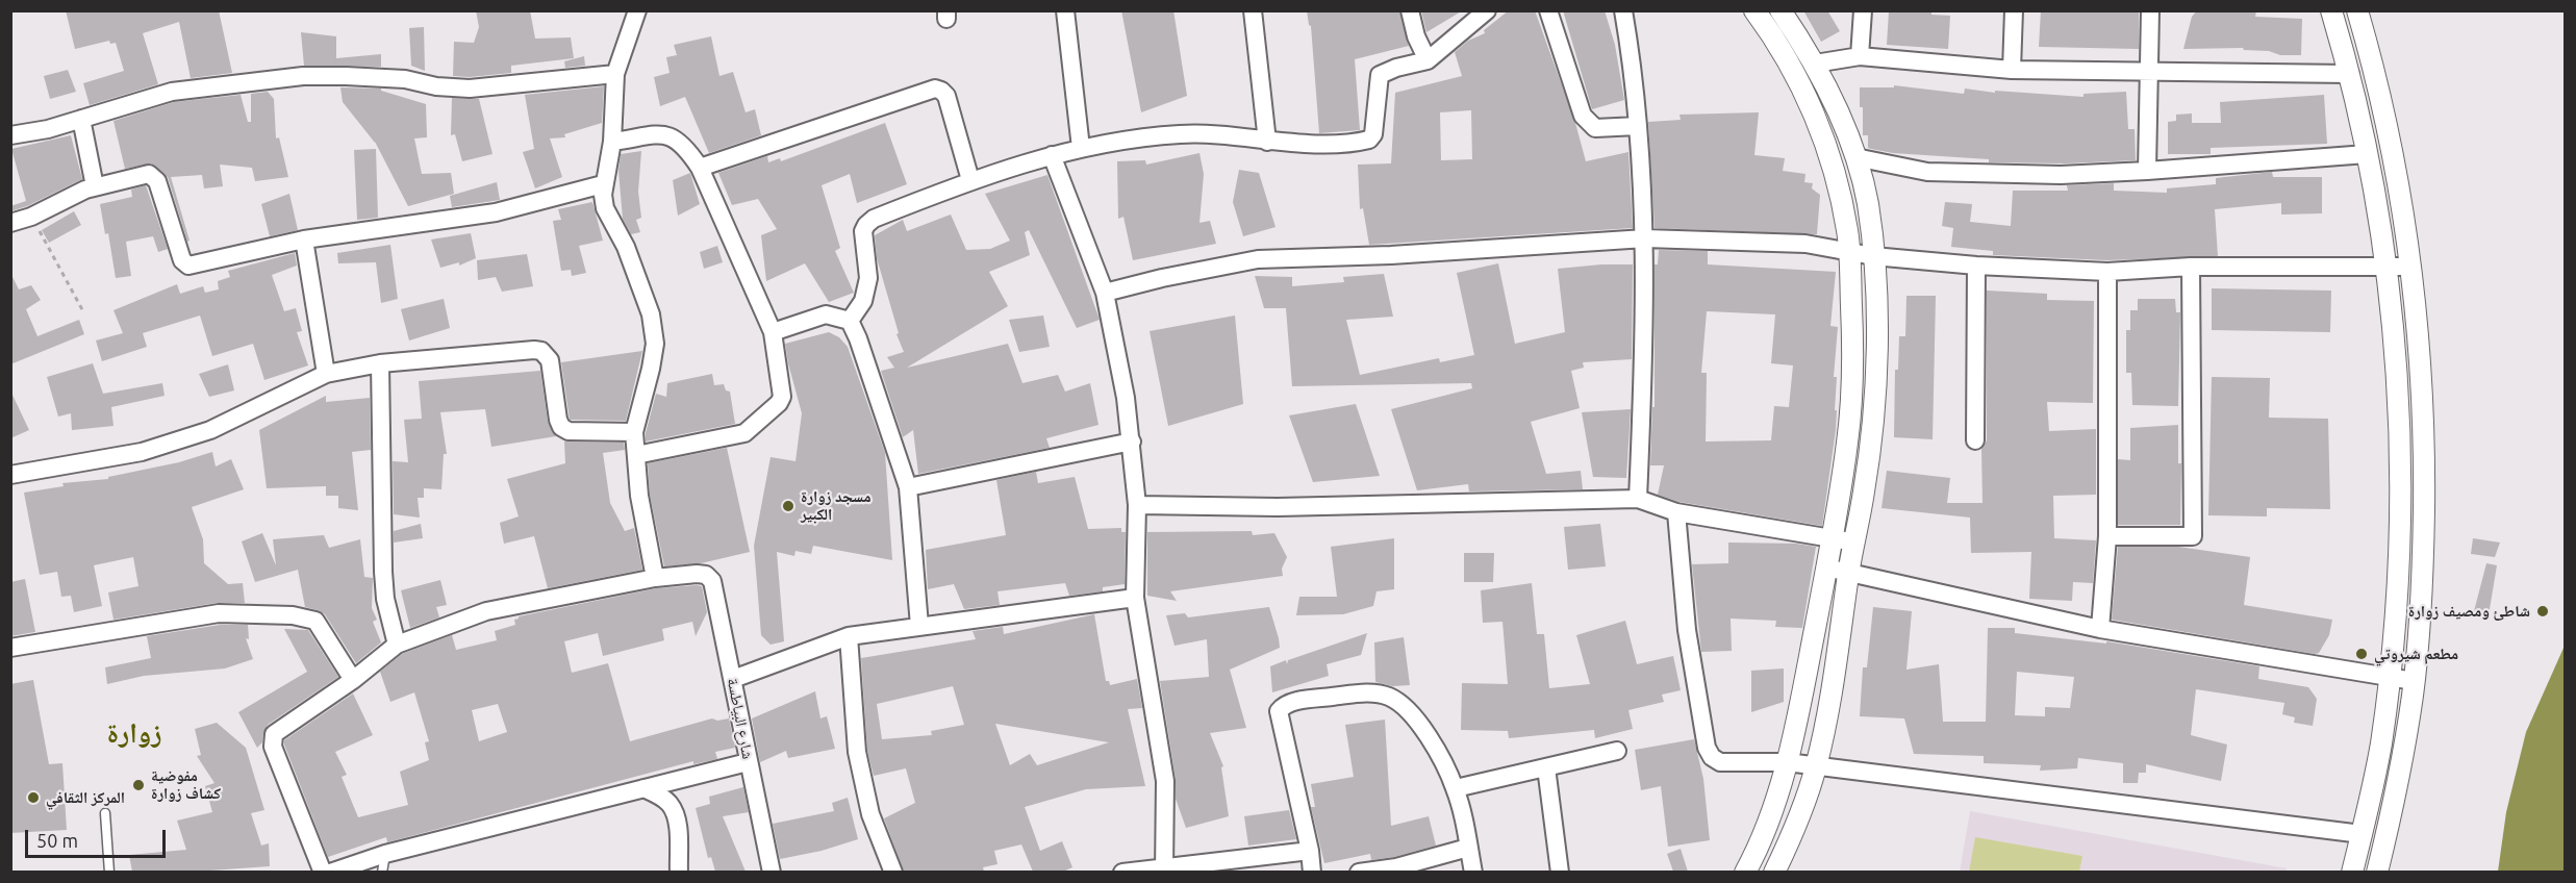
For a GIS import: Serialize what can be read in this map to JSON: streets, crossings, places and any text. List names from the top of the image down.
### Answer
{
  "streets": {
    "street": ["شارع البياطسة"]
  },
  "districts": ["زوارة"],
  "places": [
    "مسجد زوارة الكبير",
    "شاطئ ومصيف زوارة",
    "مطعم شيروتي",
    "مفوضية كشاف زوارة",
    "المركز الثقافي"
  ],
  "scale_bar": "50 m"
}
